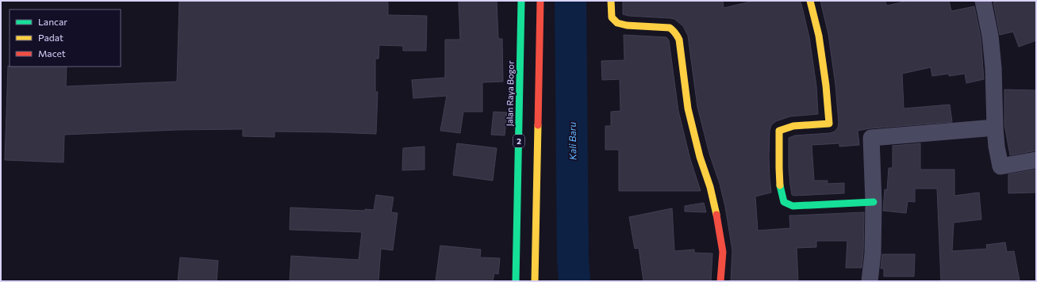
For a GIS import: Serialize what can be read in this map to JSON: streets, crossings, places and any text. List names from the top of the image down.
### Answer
{
  "streets": {
    "main road": ["Jalan Raya Bogor", "2"]
  },
  "water": ["Kali Baru"],
  "legend": ["Lancar", "Padat", "Macet"]
}
